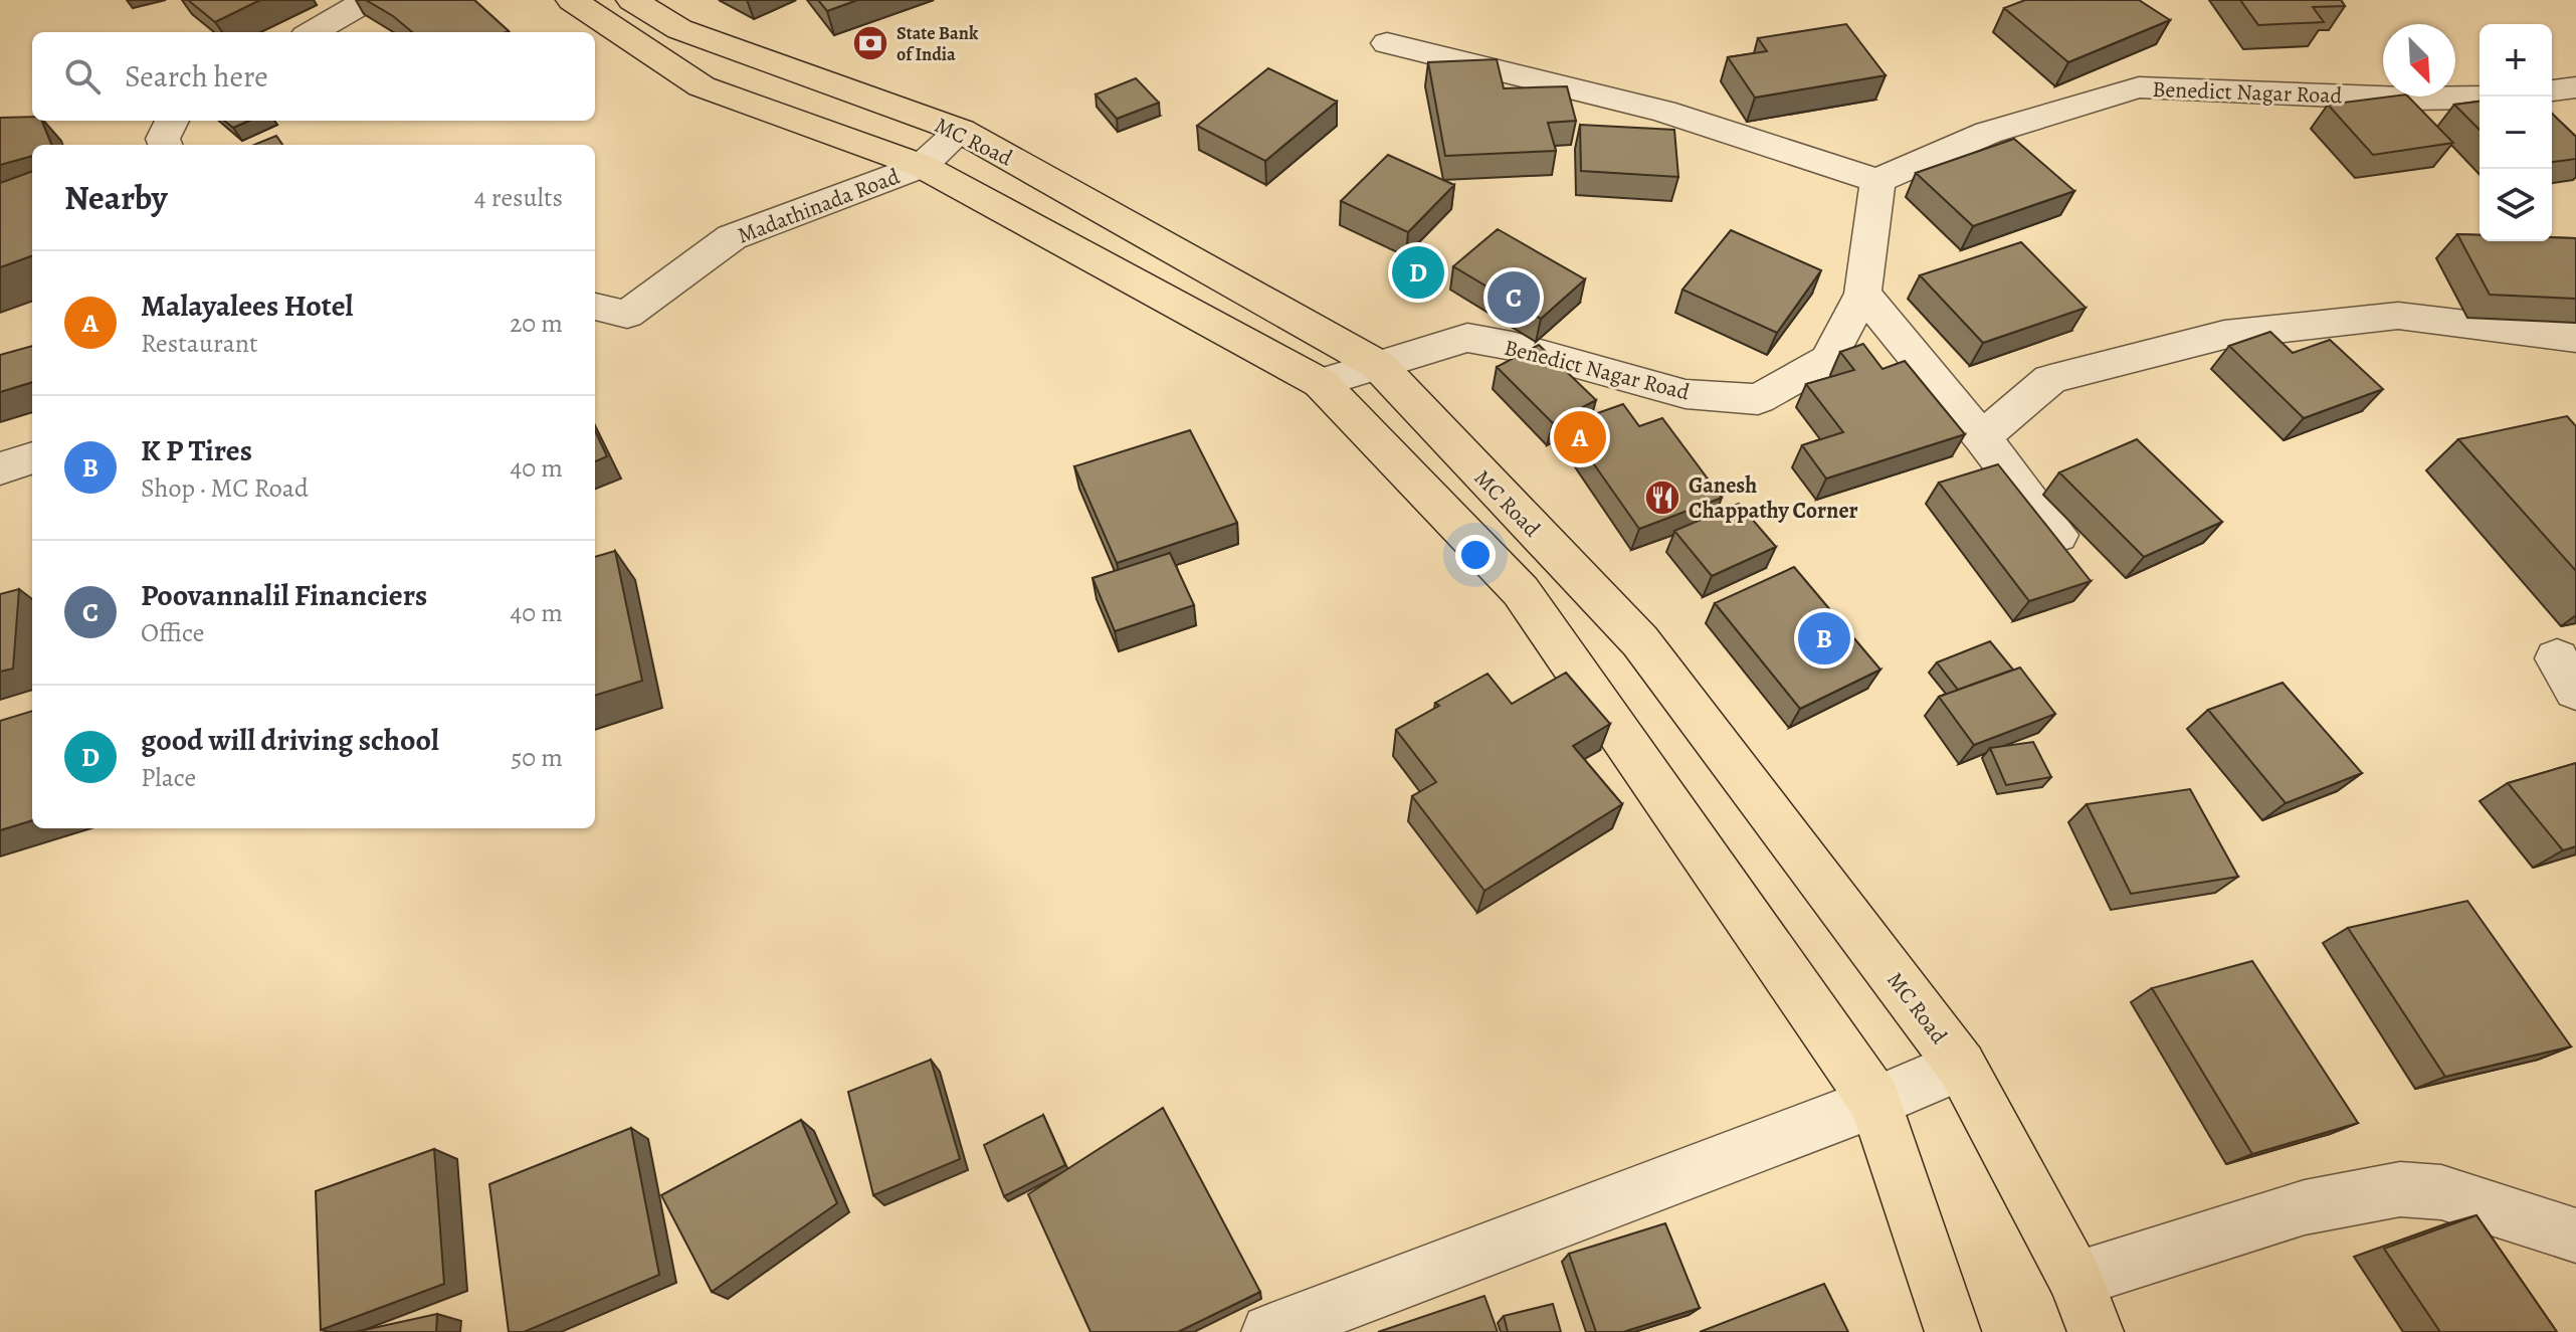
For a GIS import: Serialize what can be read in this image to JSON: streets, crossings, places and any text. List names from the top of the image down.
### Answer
{
  "streets": {
    "main road": ["MC Road"],
    "street": ["Benedict Nagar Road", "Madathinada Road"]
  },
  "crossings": [
    ["Benedict Nagar Road", "MC Road"],
    ["MC Road", "Madathinada Road"]
  ],
  "places": {
    "bank": ["State Bank of India"],
    "restaurant": ["Ganesh Chappathy Corner"]
  },
  "north": "bottom right",
  "page": {
    "map_buttons": ["+", "−"],
    "search": "Search here",
    "heading": ["Nearby", "4 results"],
    "pins": [
      "D",
      "C",
      "A",
      "B"
    ],
    "list": [
      {
        "mark": "A",
        "name": "Malayalees Hotel",
        "note": "Restaurant",
        "value": "20 m"
      },
      {
        "mark": "B",
        "name": "K P Tires",
        "note": "Shop · MC Road",
        "value": "40 m"
      },
      {
        "mark": "C",
        "name": "Poovannalil Financiers",
        "note": "Office",
        "value": "40 m"
      },
      {
        "mark": "D",
        "name": "good will driving school",
        "note": "Place",
        "value": "50 m"
      }
    ]
  }
}
